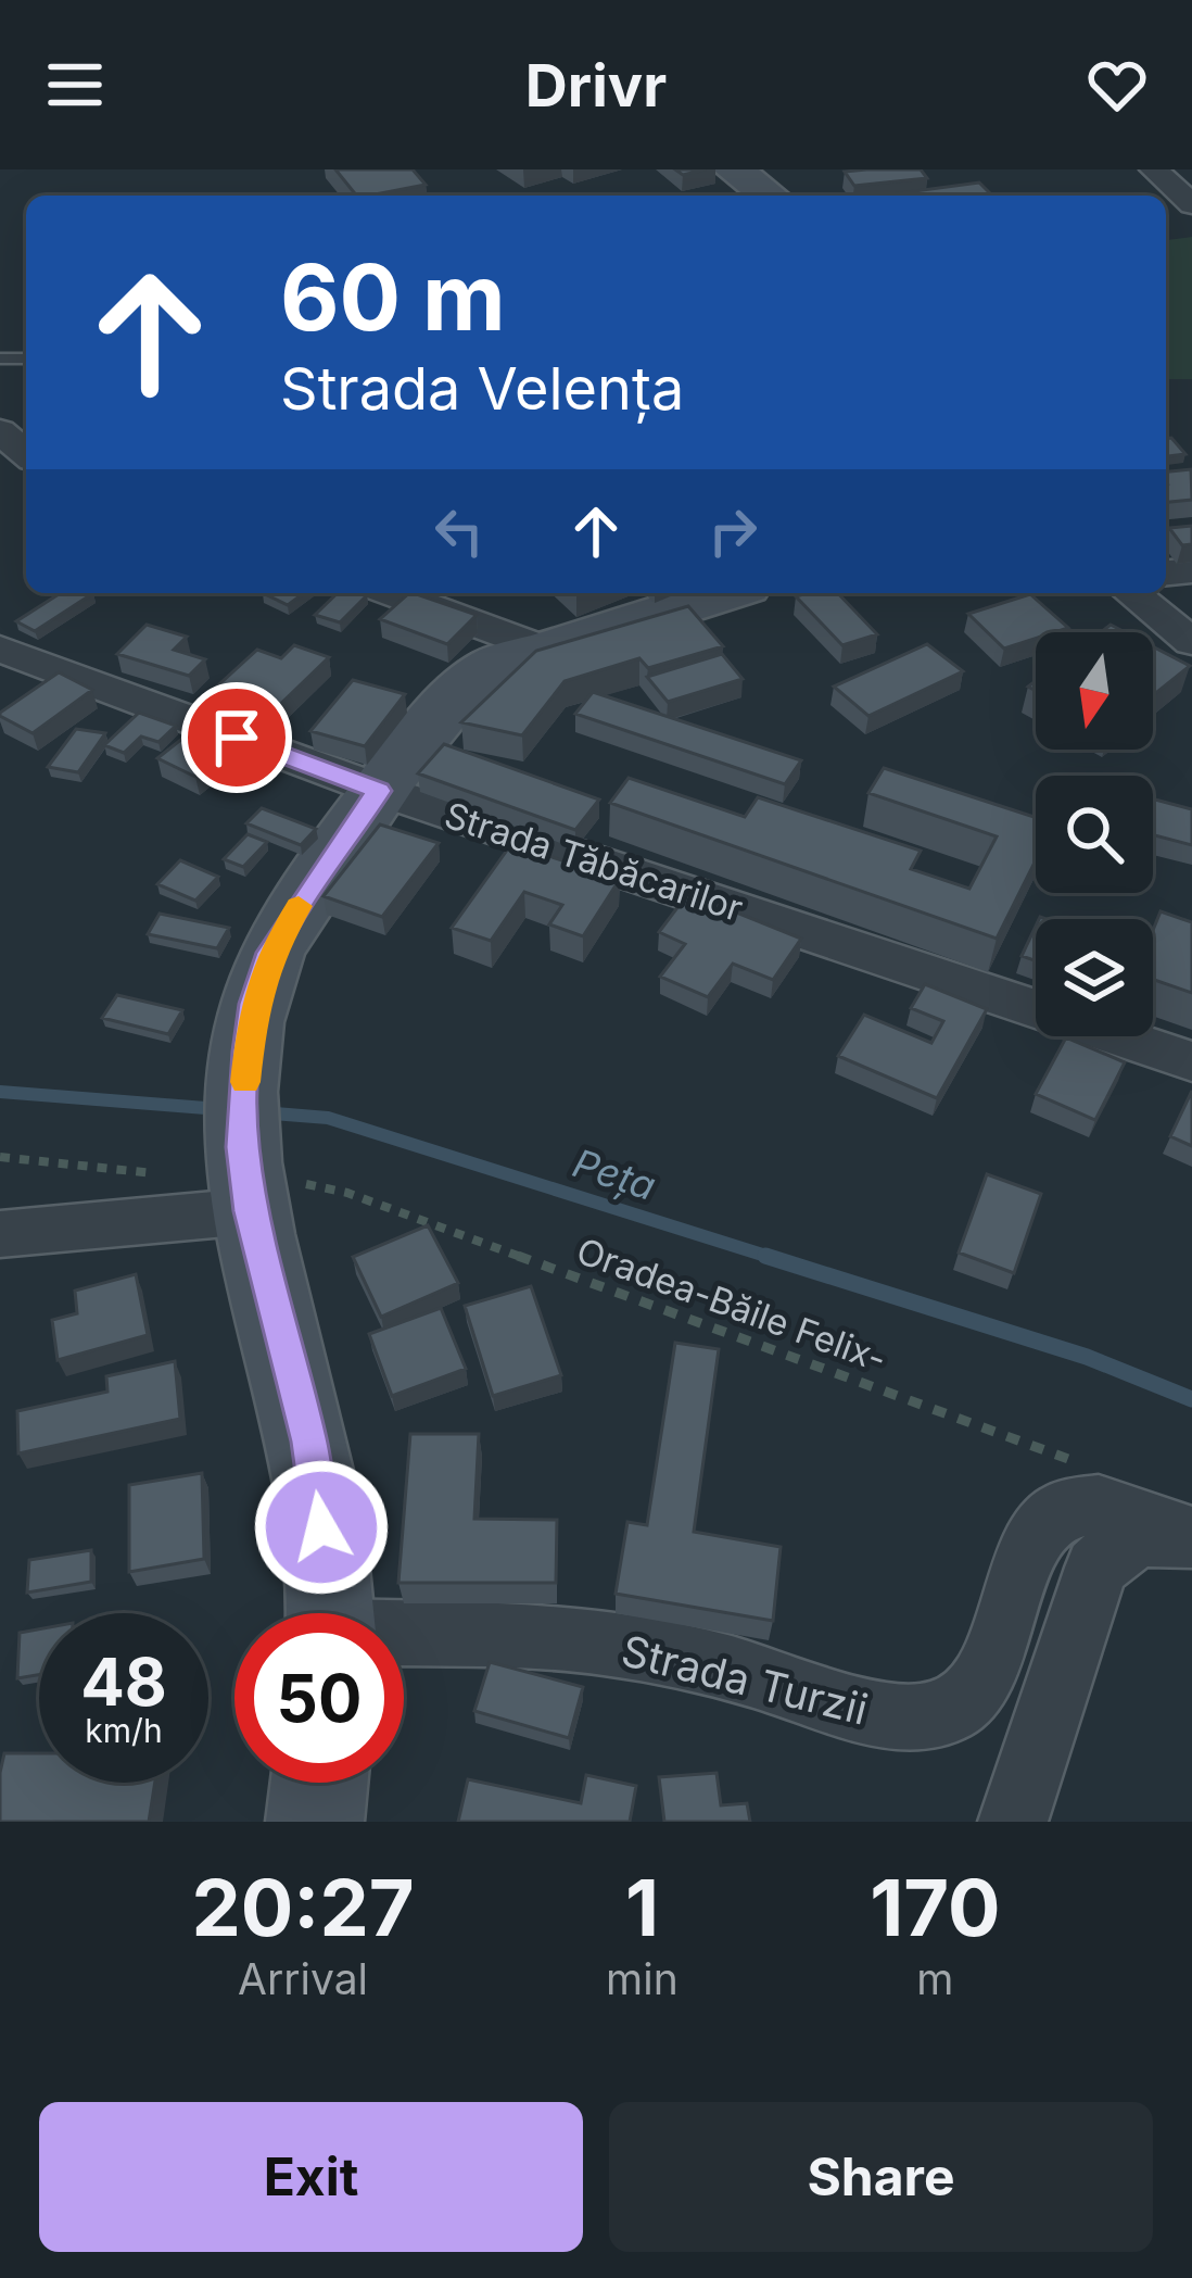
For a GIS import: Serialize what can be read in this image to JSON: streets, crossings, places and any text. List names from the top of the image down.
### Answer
{
  "streets": {
    "street": ["Strada Tăbăcarilor", "Strada Turzii"],
    "path": ["Oradea-Băile Felix-"]
  },
  "water": ["Peța"],
  "north": "bottom",
  "page": {
    "header": "Drivr",
    "turn": ["60 m", "Strada Velența"],
    "speed": "48 km/h",
    "limit": "50",
    "eta": [
      "20:27",
      "Arrival",
      "1",
      "min",
      "170",
      "m"
    ],
    "buttons": ["Exit", "Share"]
  }
}
